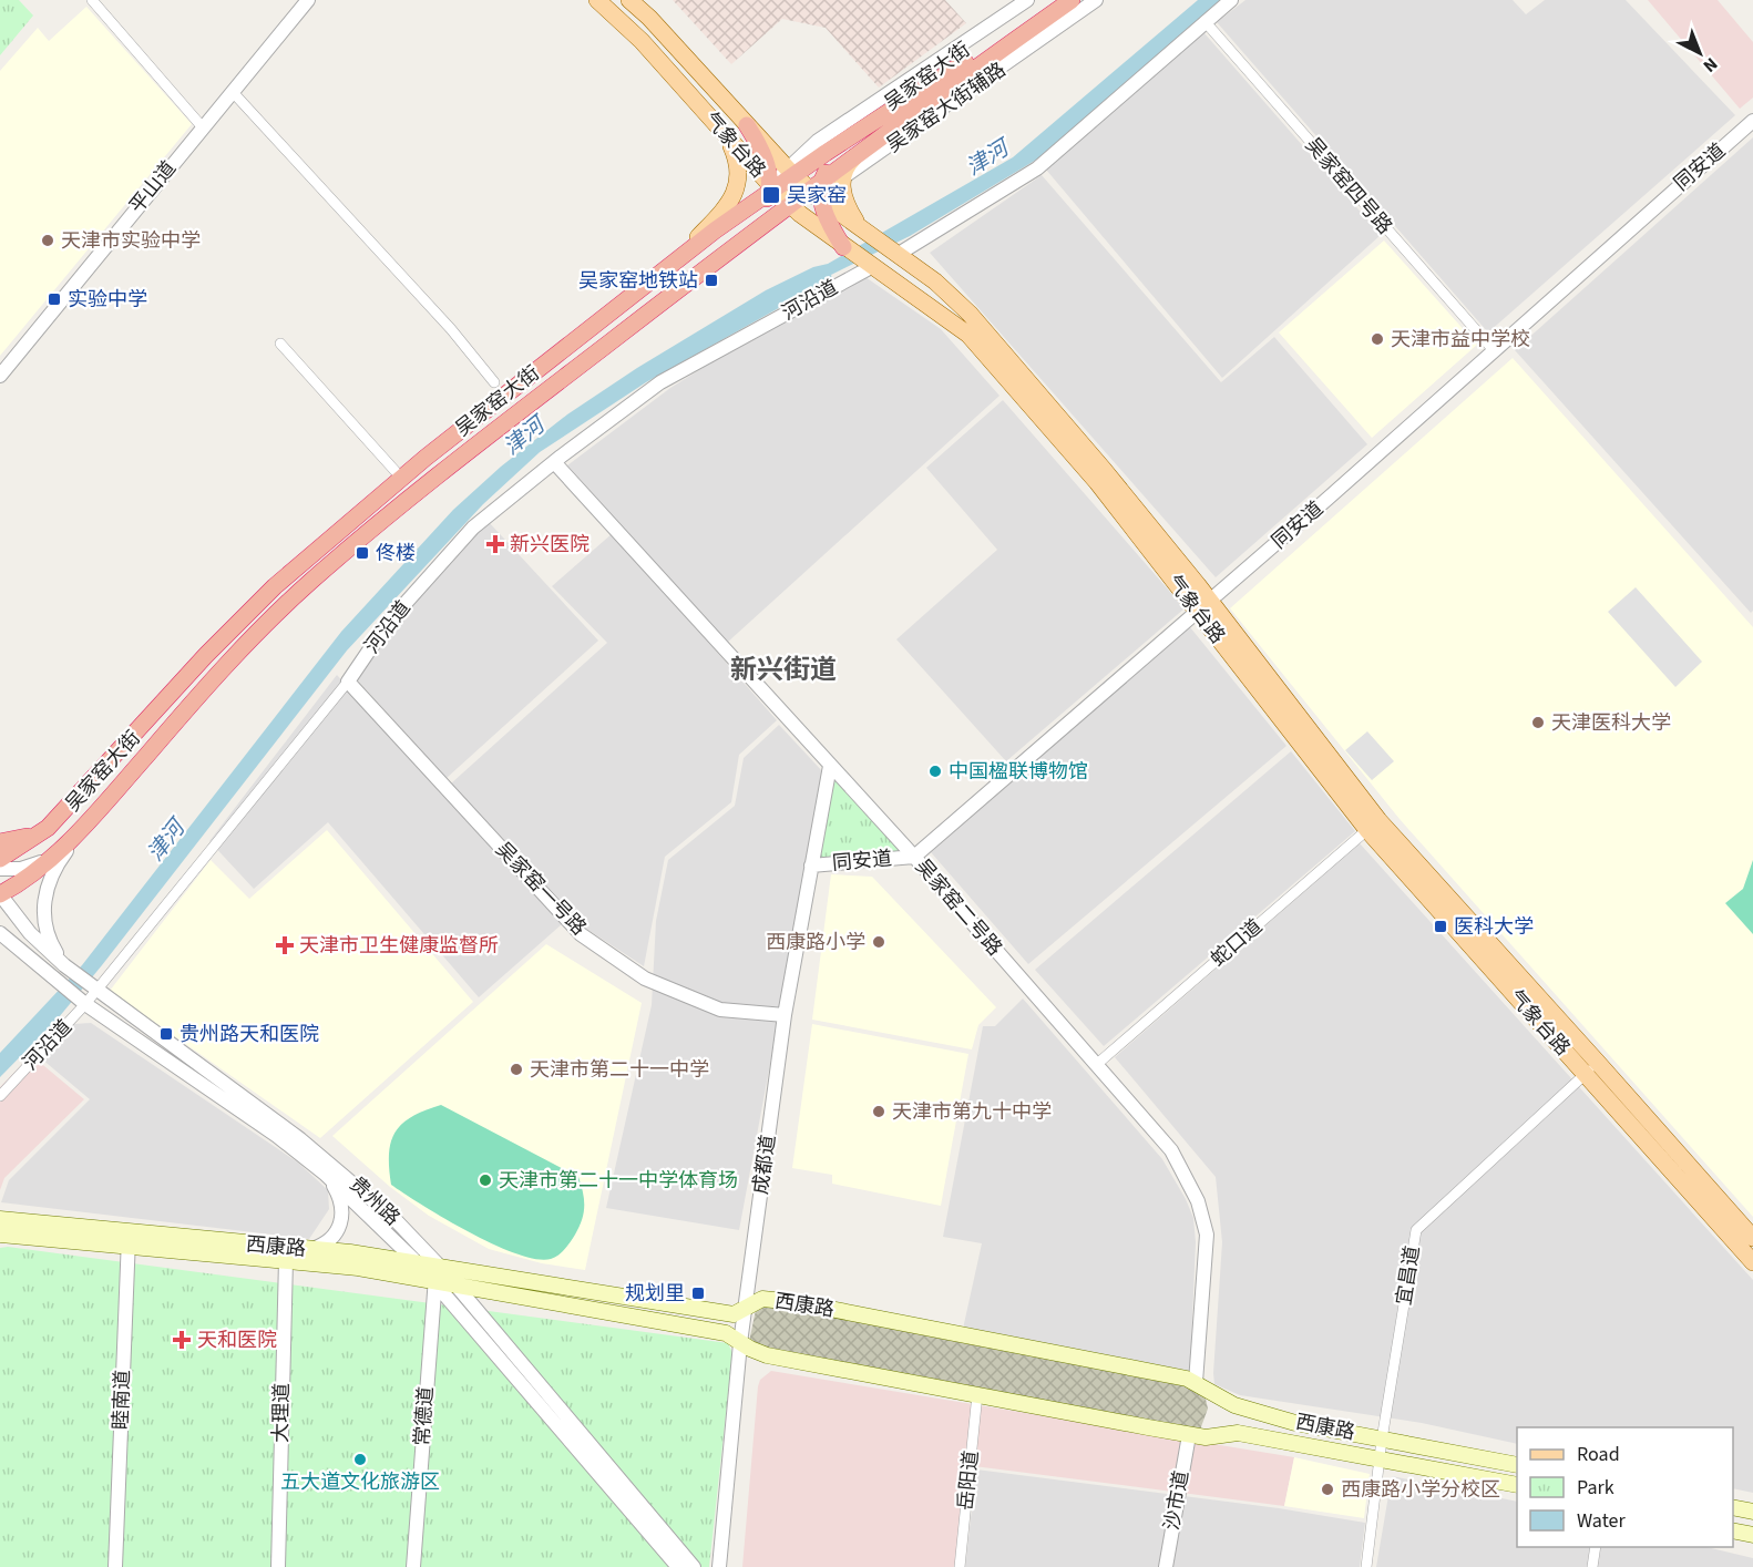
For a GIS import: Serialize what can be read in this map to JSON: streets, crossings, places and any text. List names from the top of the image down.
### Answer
{
  "streets": {
    "highway": ["吴家窑大街"],
    "main road": ["气象台路", "西康路"],
    "street": [
      "吴家窑大街辅路",
      "同安道",
      "吴家窑四号路",
      "平山道",
      "河沿道",
      "吴家窑一号路",
      "吴家窑二号路",
      "蛇口道",
      "成都道",
      "贵州路",
      "宜昌道",
      "睦南道",
      "大理道",
      "常德道",
      "岳阳道",
      "沙市道"
    ]
  },
  "crossings": [
    ["吴家窑大街", "吴家窑大街辅路"],
    ["吴家窑大街", "气象台路"],
    ["吴家窑大街", "贵州路"],
    ["吴家窑大街辅路", "气象台路"],
    ["气象台路", "同安道"],
    ["气象台路", "河沿道"],
    ["气象台路", "蛇口道"],
    ["气象台路", "宜昌道"],
    ["同安道", "吴家窑四号路"],
    ["同安道", "吴家窑二号路"],
    ["同安道", "成都道"],
    ["河沿道", "吴家窑一号路"],
    ["河沿道", "吴家窑二号路"],
    ["河沿道", "贵州路"],
    ["吴家窑一号路", "成都道"],
    ["吴家窑二号路", "蛇口道"],
    ["吴家窑二号路", "成都道"],
    ["吴家窑二号路", "西康路"],
    ["成都道", "西康路"],
    ["贵州路", "西康路"],
    ["贵州路", "常德道"],
    ["西康路", "宜昌道"],
    ["西康路", "睦南道"],
    ["西康路", "大理道"],
    ["西康路", "常德道"],
    ["西康路", "岳阳道"],
    ["西康路", "沙市道"]
  ],
  "districts": ["新兴街道"],
  "water": ["津河"],
  "places": {
    "transit": [
      "吴家窑",
      "吴家窑地铁站",
      "实验中学",
      "佟楼",
      "医科大学",
      "贵州路天和医院",
      "规划里"
    ],
    "other": [
      "天津市实验中学",
      "天津市益中学校",
      "天津医科大学",
      "中国楹联博物馆",
      "西康路小学",
      "天津市第二十一中学",
      "天津市第九十中学",
      "天津市第二十一中学体育场",
      "五大道文化旅游区",
      "西康路小学分校区"
    ],
    "health": ["新兴医院", "天津市卫生健康监督所", "天和医院"]
  },
  "legend": ["Road", "Park", "Water"],
  "north": "bottom right"
}
